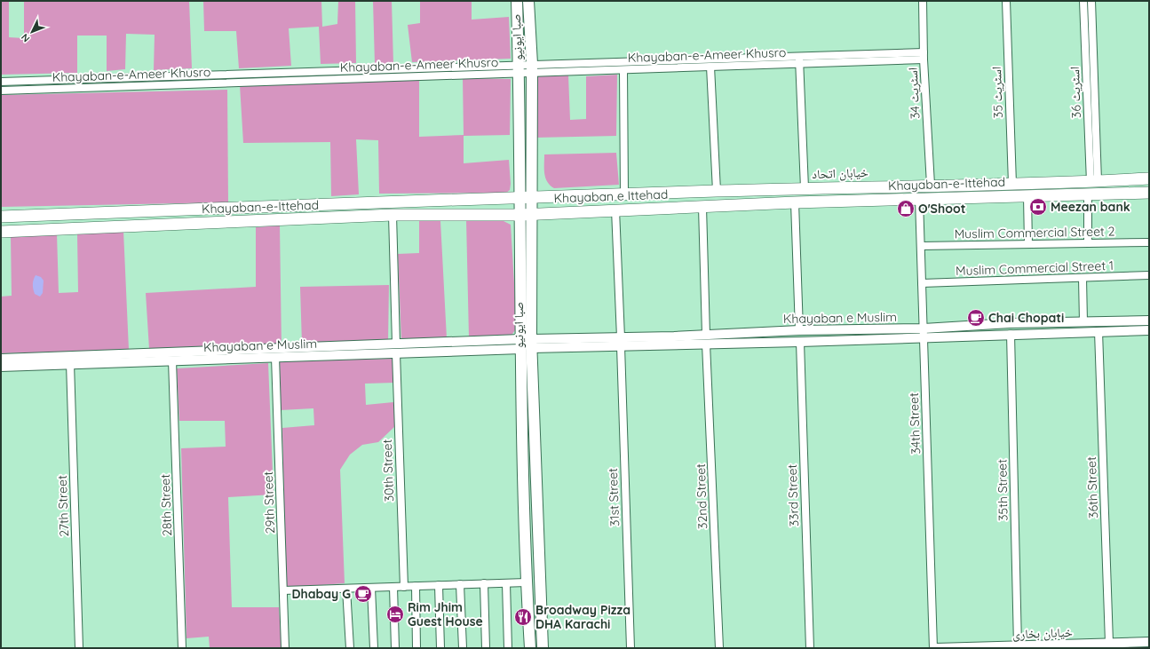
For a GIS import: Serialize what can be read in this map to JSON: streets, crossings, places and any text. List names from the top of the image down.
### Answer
{
  "streets": {
    "main road": [
      "صبا ایونیو",
      "خیابان اتحاد",
      "Khayaban-e-Ittehad",
      "Khayaban e Ittehad"
    ],
    "street": [
      "Khayaban-e-Ameer Khusro",
      "اسٹریٹ 35",
      "اسٹریٹ 36",
      "اسٹریٹ 34",
      "Muslim Commercial Street 2",
      "Muslim Commercial Street 1",
      "Khayaban e Muslim",
      "34th Street",
      "30th Street",
      "36th Street",
      "35th Street",
      "33rd Street",
      "32nd Street",
      "31st Street",
      "29th Street",
      "28th Street",
      "27th Street",
      "خیابان بخاری"
    ]
  },
  "crossings": [
    ["صبا ایونیو", "Khayaban-e-Ameer Khusro"],
    ["صبا ایونیو", "خیابان اتحاد"],
    ["صبا ایونیو", "Khayaban-e-Ittehad"],
    ["صبا ایونیو", "Khayaban e Ittehad"],
    ["صبا ایونیو", "Khayaban e Muslim"],
    ["Khayaban-e-Ameer Khusro", "اسٹریٹ 34"],
    ["اسٹریٹ 35", "خیابان اتحاد"],
    ["اسٹریٹ 36", "خیابان اتحاد"],
    ["اسٹریٹ 34", "خیابان اتحاد"],
    ["Khayaban-e-Ittehad", "Khayaban e Ittehad"],
    ["Khayaban-e-Ittehad", "34th Street"],
    ["Khayaban-e-Ittehad", "32nd Street"],
    ["Khayaban e Ittehad", "32nd Street"],
    ["Khayaban e Ittehad", "31st Street"],
    ["Muslim Commercial Street 2", "34th Street"],
    ["Muslim Commercial Street 1", "34th Street"],
    ["Khayaban e Muslim", "34th Street"],
    ["Khayaban e Muslim", "30th Street"],
    ["Khayaban e Muslim", "36th Street"],
    ["Khayaban e Muslim", "35th Street"],
    ["Khayaban e Muslim", "33rd Street"],
    ["Khayaban e Muslim", "32nd Street"],
    ["Khayaban e Muslim", "31st Street"],
    ["Khayaban e Muslim", "29th Street"],
    ["Khayaban e Muslim", "28th Street"],
    ["Khayaban e Muslim", "27th Street"],
    ["36th Street", "خیابان بخاری"],
    ["35th Street", "خیابان بخاری"]
  ],
  "places": {
    "bank": ["Meezan bank"],
    "shop": ["O'Shoot"],
    "cafe": ["Chai Chopati", "Dhabay G"],
    "hotel": ["Rim Jhim Guest House"],
    "restaurant": ["Broadway Pizza DHA Karachi"]
  },
  "north": "bottom left"
}
